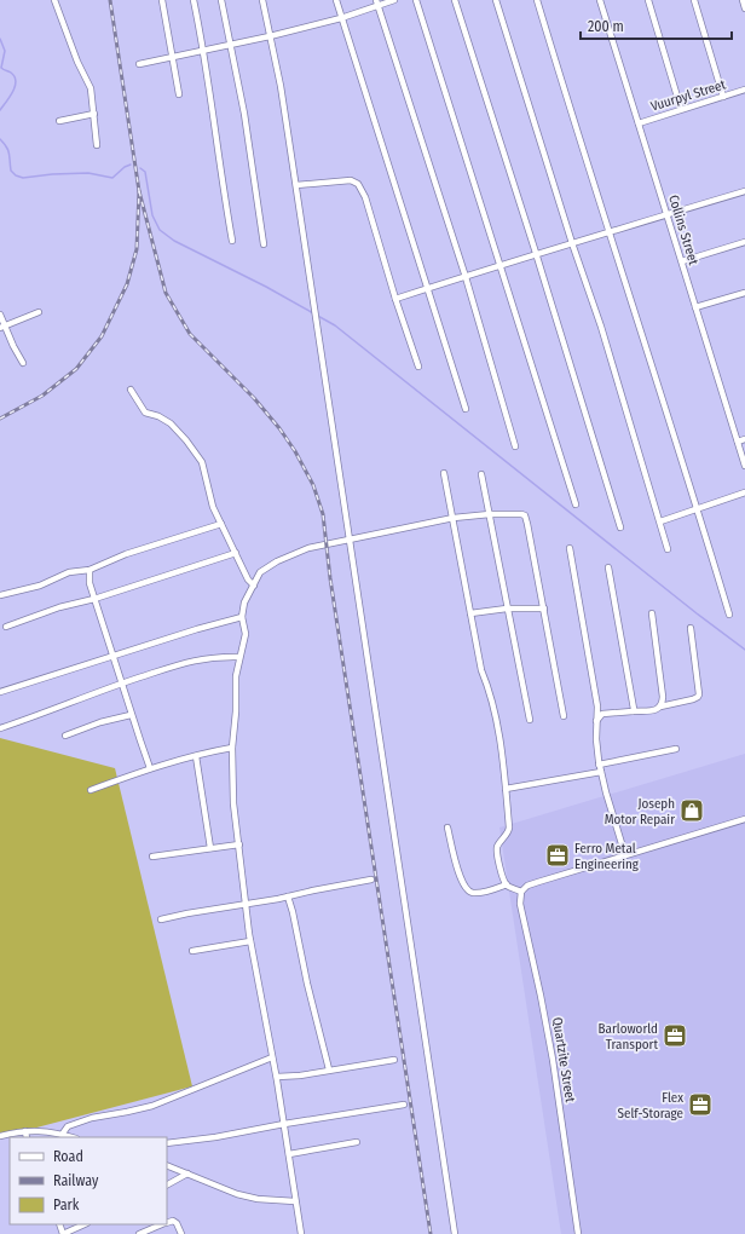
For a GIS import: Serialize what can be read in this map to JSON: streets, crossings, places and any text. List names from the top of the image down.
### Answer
{
  "streets": {
    "street": ["Vuurpyl Street", "Collins Street", "Quartzite Street"]
  },
  "crossings": [
    ["Vuurpyl Street", "Collins Street"]
  ],
  "places": {
    "shop": ["Joseph Motor Repair"],
    "office": ["Ferro Metal Engineering", "Barloworld Transport", "Flex Self-Storage"]
  },
  "legend": ["Road", "Railway", "Park"],
  "scale_bar": "200 m"
}
